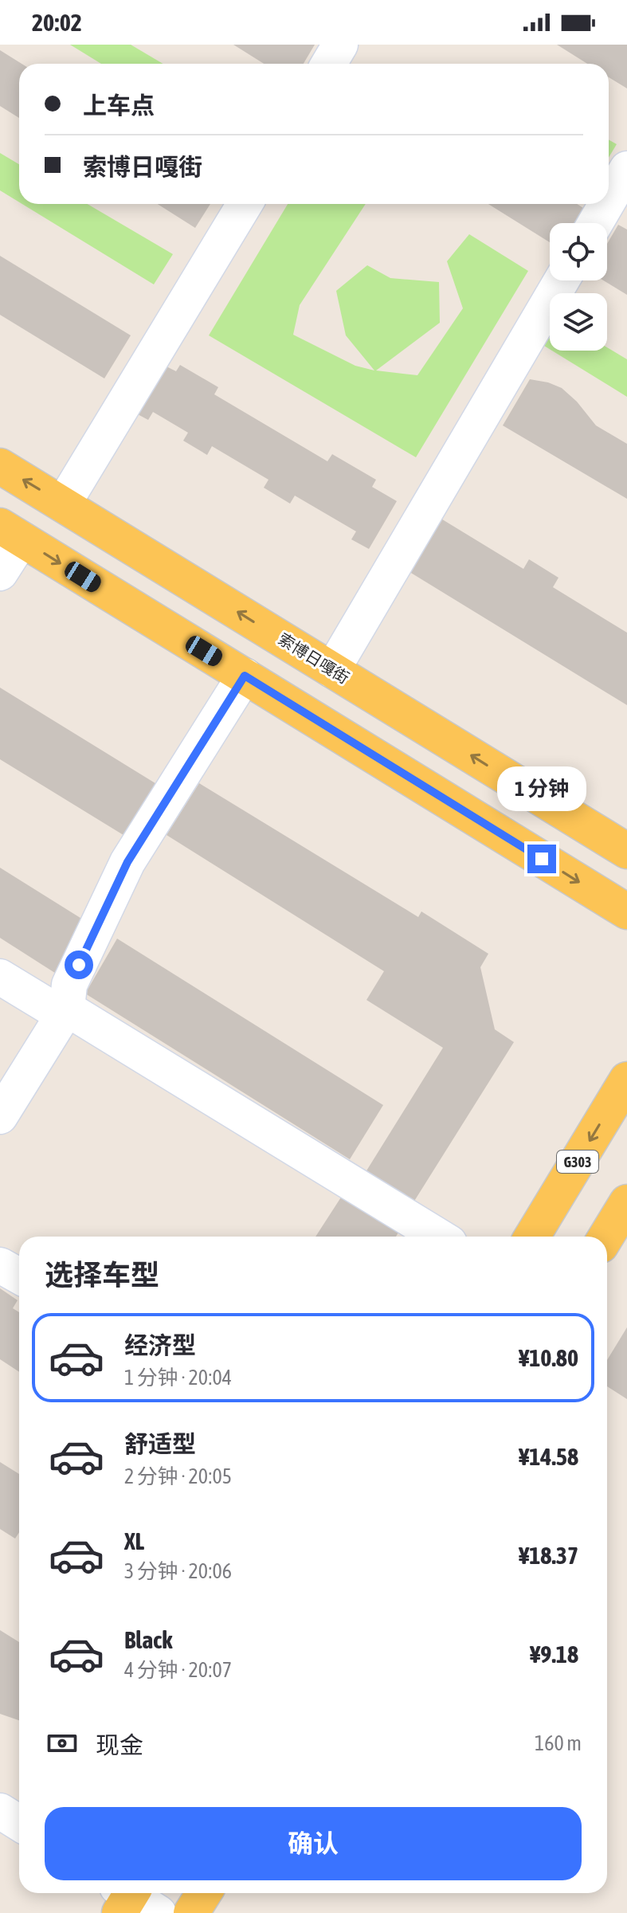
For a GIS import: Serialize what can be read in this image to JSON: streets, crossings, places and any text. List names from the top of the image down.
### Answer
{
  "streets": {
    "main road": ["索博日嘎街", "G303"]
  },
  "page": {
    "status": "20:02",
    "banner": ["上车点", "索博日嘎街"],
    "bubble": "1 分钟",
    "heading": "选择车型",
    "list": [
      {
        "name": "经济型",
        "note": "1 分钟 · 20:04",
        "value": "¥10.80"
      },
      {
        "name": "舒适型",
        "note": "2 分钟 · 20:05",
        "value": "¥14.58"
      },
      {
        "name": "XL",
        "note": "3 分钟 · 20:06",
        "value": "¥18.37"
      },
      {
        "name": "Black",
        "note": "4 分钟 · 20:07",
        "value": "¥9.18"
      }
    ],
    "pay": ["现金", "160 m"],
    "buttons": "确认"
  }
}
